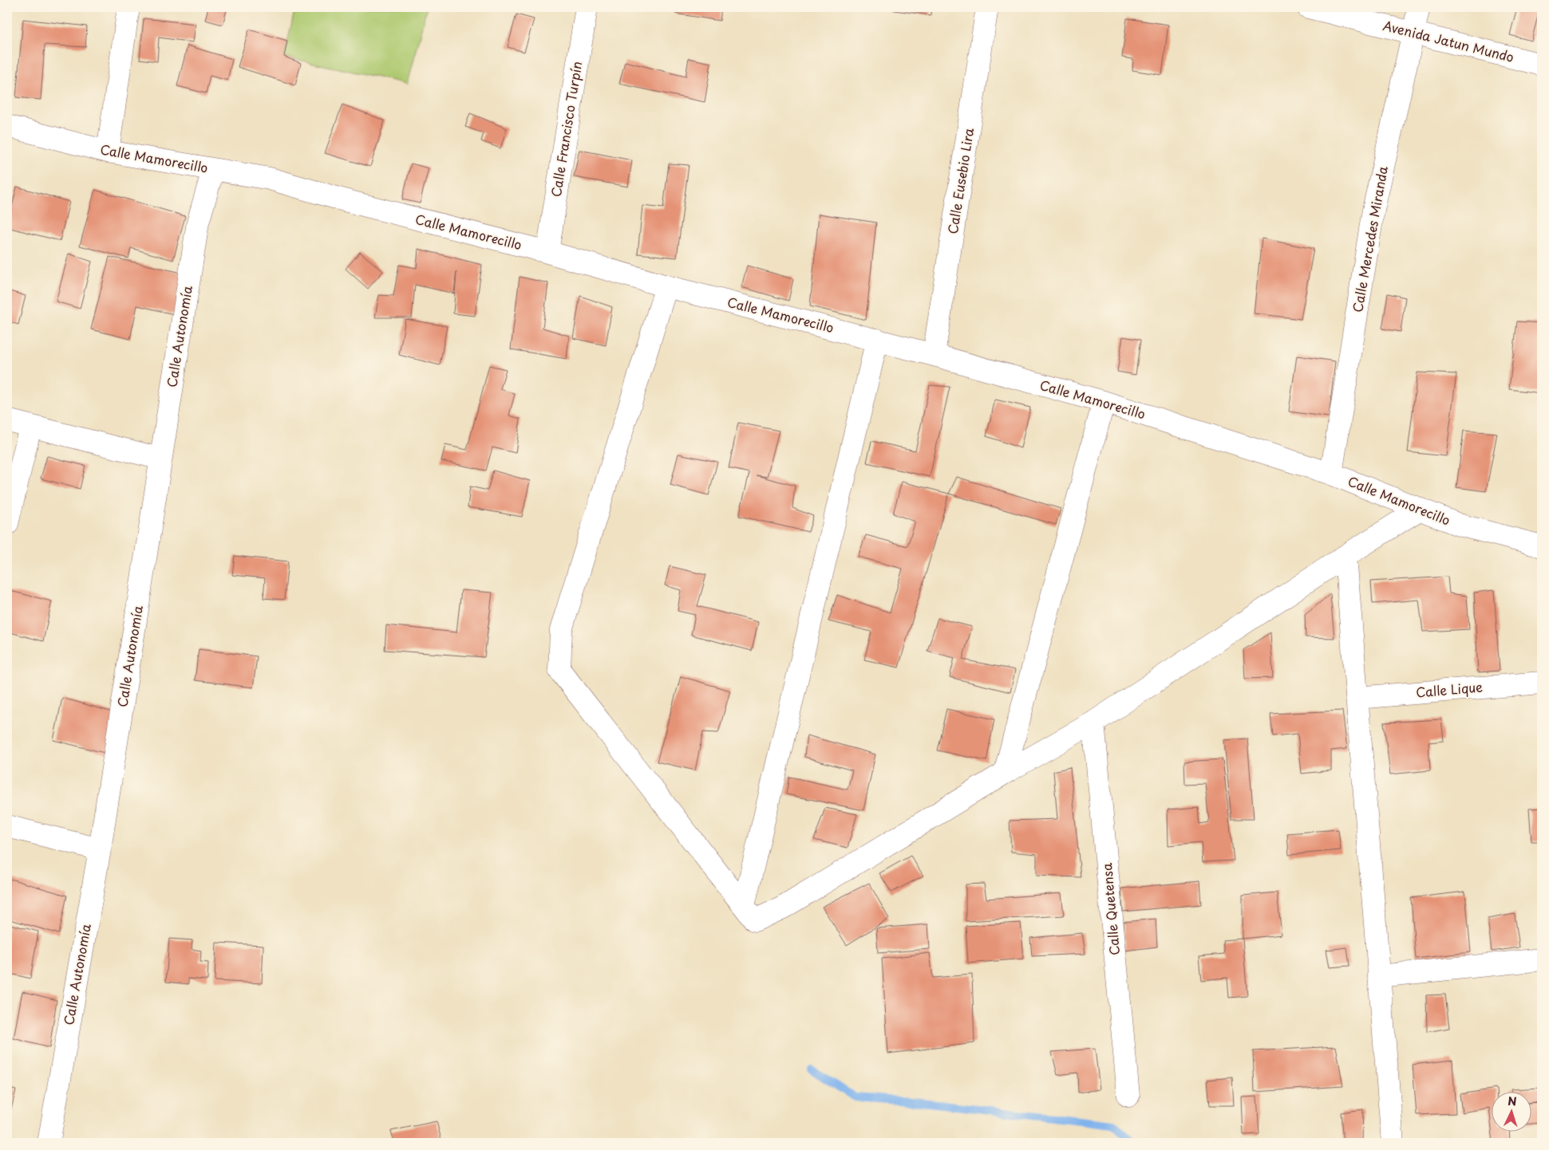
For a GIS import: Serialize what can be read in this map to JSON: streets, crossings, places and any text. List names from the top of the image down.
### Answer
{
  "streets": {
    "street": [
      "Avenida Jatun Mundo",
      "Calle Francisco Turpín",
      "Calle Mamorecillo",
      "Calle Eusebio Lira",
      "Calle Mercedes Miranda",
      "Calle Autonomía",
      "Calle Lique",
      "Calle Quetensa"
    ]
  },
  "crossings": [
    ["Avenida Jatun Mundo", "Calle Mercedes Miranda"],
    ["Calle Francisco Turpín", "Calle Mamorecillo"],
    ["Calle Mamorecillo", "Calle Eusebio Lira"],
    ["Calle Mamorecillo", "Calle Mercedes Miranda"],
    ["Calle Mamorecillo", "Calle Autonomía"]
  ],
  "north": "top"
}
